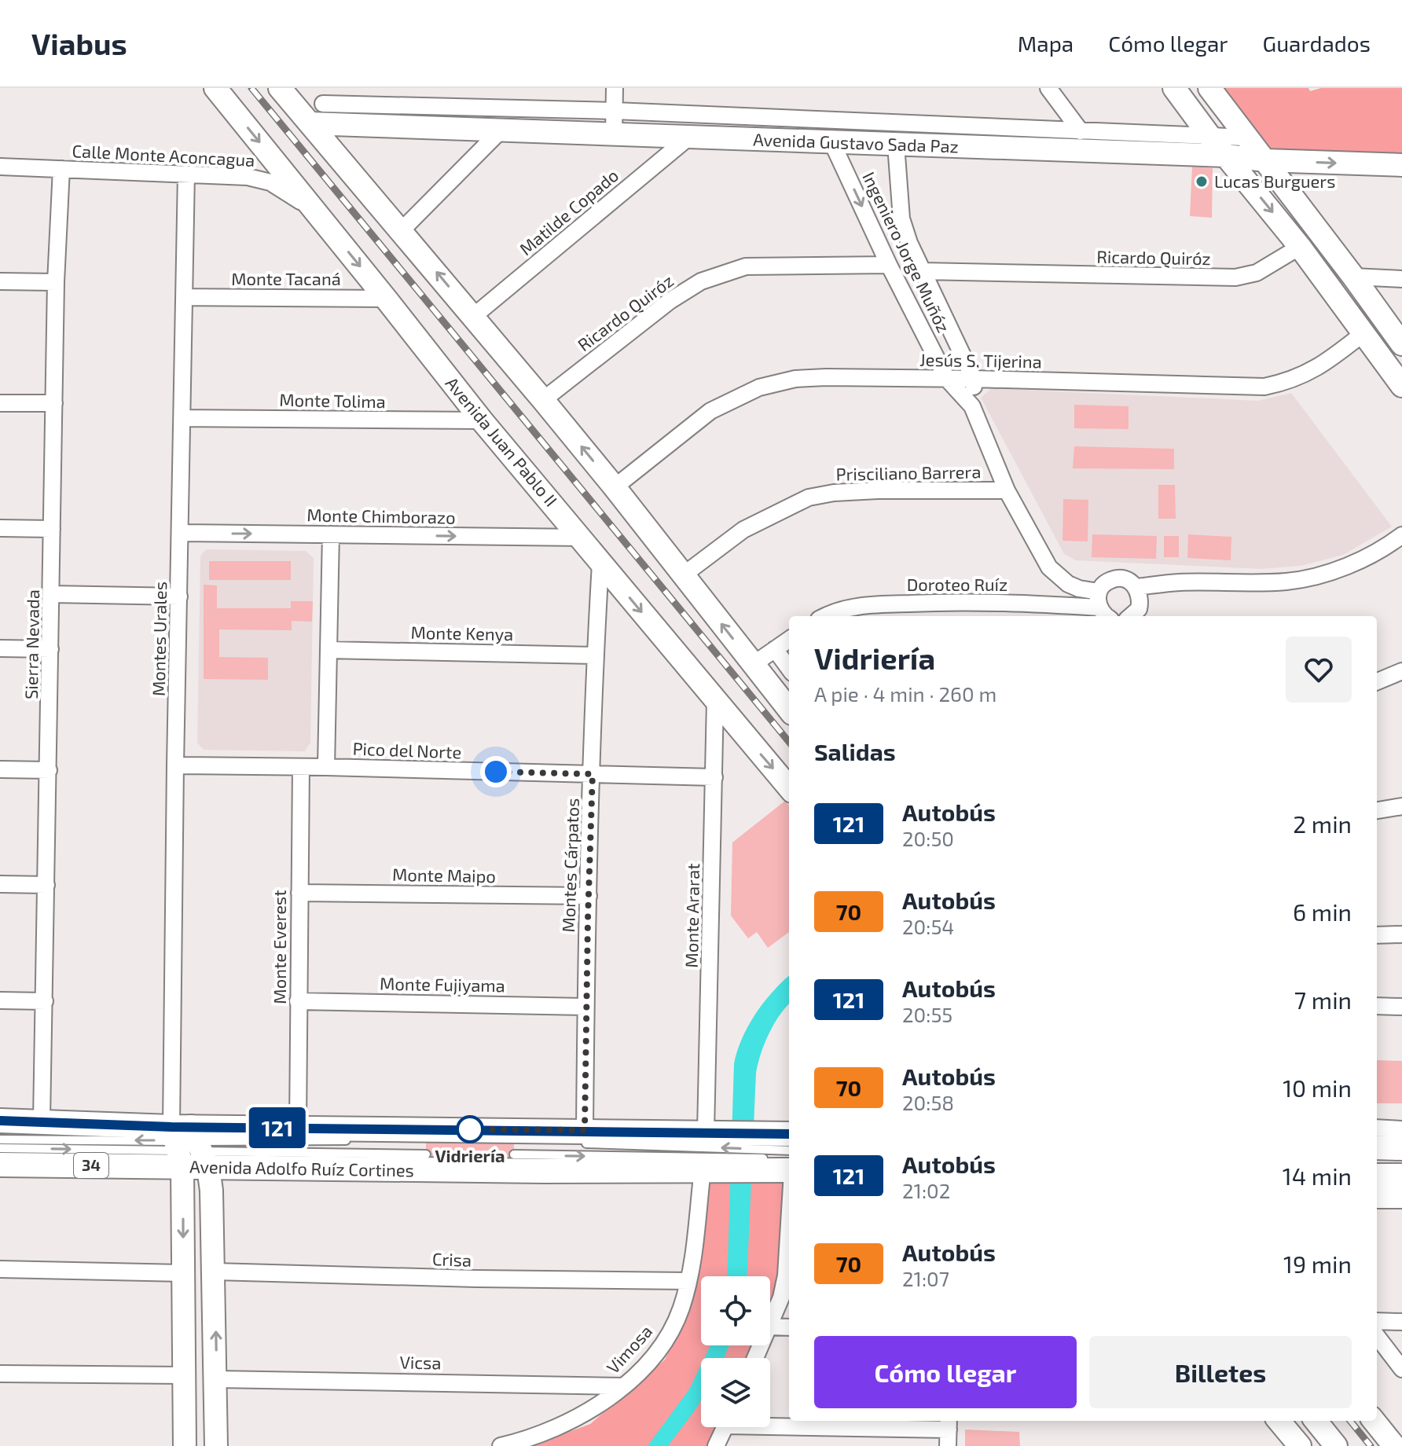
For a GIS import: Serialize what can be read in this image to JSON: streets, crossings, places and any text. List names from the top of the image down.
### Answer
{
  "streets": {
    "main road": [
      "Avenida Gustavo Sada Paz",
      "Avenida Juan Pablo II",
      "34",
      "Avenida Adolfo Ruíz Cortines"
    ],
    "street": [
      "Calle Monte Aconcagua",
      "Matilde Copado",
      "Ingeniero Jorge Muñóz",
      "Ricardo Quiróz",
      "Monte Tacaná",
      "Jesús S. Tijerina",
      "Monte Tolima",
      "Prisciliano Barrera",
      "Monte Chimborazo",
      "Doroteo Ruíz",
      "Monte Kenya",
      "Montes Urales",
      "Sierra Nevada",
      "Pico del Norte",
      "Montes Cárpatos",
      "Monte Maipo",
      "Monte Ararat",
      "Monte Everest",
      "Monte Fujiyama",
      "Crisa",
      "Vimosa",
      "Vicsa"
    ]
  },
  "crossings": [
    ["Avenida Gustavo Sada Paz", "Matilde Copado"],
    ["Avenida Gustavo Sada Paz", "Ingeniero Jorge Muñóz"],
    ["Calle Monte Aconcagua", "Avenida Juan Pablo II"],
    ["Calle Monte Aconcagua", "Montes Urales"],
    ["Calle Monte Aconcagua", "Sierra Nevada"],
    ["Ingeniero Jorge Muñóz", "Ricardo Quiróz"],
    ["Ingeniero Jorge Muñóz", "Jesús S. Tijerina"],
    ["Ingeniero Jorge Muñóz", "Prisciliano Barrera"],
    ["Ingeniero Jorge Muñóz", "Doroteo Ruíz"],
    ["Monte Tacaná", "Avenida Juan Pablo II"],
    ["Monte Tacaná", "Montes Urales"],
    ["Monte Tolima", "Avenida Juan Pablo II"],
    ["Monte Tolima", "Montes Urales"],
    ["Avenida Juan Pablo II", "Monte Chimborazo"],
    ["Avenida Juan Pablo II", "Montes Cárpatos"],
    ["Avenida Juan Pablo II", "Monte Ararat"],
    ["Monte Chimborazo", "Montes Urales"],
    ["Monte Kenya", "Montes Cárpatos"],
    ["Montes Urales", "Pico del Norte"],
    ["Montes Urales", "Avenida Adolfo Ruíz Cortines"],
    ["Sierra Nevada", "Avenida Adolfo Ruíz Cortines"],
    ["Pico del Norte", "Montes Cárpatos"],
    ["Pico del Norte", "Monte Ararat"],
    ["Pico del Norte", "Monte Everest"],
    ["Montes Cárpatos", "Monte Maipo"],
    ["Montes Cárpatos", "Monte Fujiyama"],
    ["Montes Cárpatos", "Avenida Adolfo Ruíz Cortines"],
    ["Monte Maipo", "Monte Everest"],
    ["Monte Ararat", "Avenida Adolfo Ruíz Cortines"],
    ["Monte Everest", "Monte Fujiyama"],
    ["Monte Everest", "Avenida Adolfo Ruíz Cortines"],
    ["Avenida Adolfo Ruíz Cortines", "Vimosa"],
    ["Crisa", "Vimosa"],
    ["Vimosa", "Vicsa"]
  ],
  "one_way": ["Monte Chimborazo"],
  "places": ["Lucas Burguers", "Vidriería"],
  "lines": ["bus line 121"],
  "page": {
    "header": "Viabus",
    "nav": ["Mapa", "Cómo llegar", "Guardados"],
    "on_map": "121",
    "heading": [
      ["Vidriería", "A pie · 4 min · 260 m"],
      "Salidas"
    ],
    "list": [
      {
        "mark": "121",
        "name": "Autobús",
        "note": "20:50",
        "value": "2 min"
      },
      {
        "mark": "70",
        "name": "Autobús",
        "note": "20:54",
        "value": "6 min"
      },
      {
        "mark": "121",
        "name": "Autobús",
        "note": "20:55",
        "value": "7 min"
      },
      {
        "mark": "70",
        "name": "Autobús",
        "note": "20:58",
        "value": "10 min"
      },
      {
        "mark": "121",
        "name": "Autobús",
        "note": "21:02",
        "value": "14 min"
      },
      {
        "mark": "70",
        "name": "Autobús",
        "note": "21:07",
        "value": "19 min"
      }
    ],
    "buttons": ["Cómo llegar", "Billetes"]
  }
}
